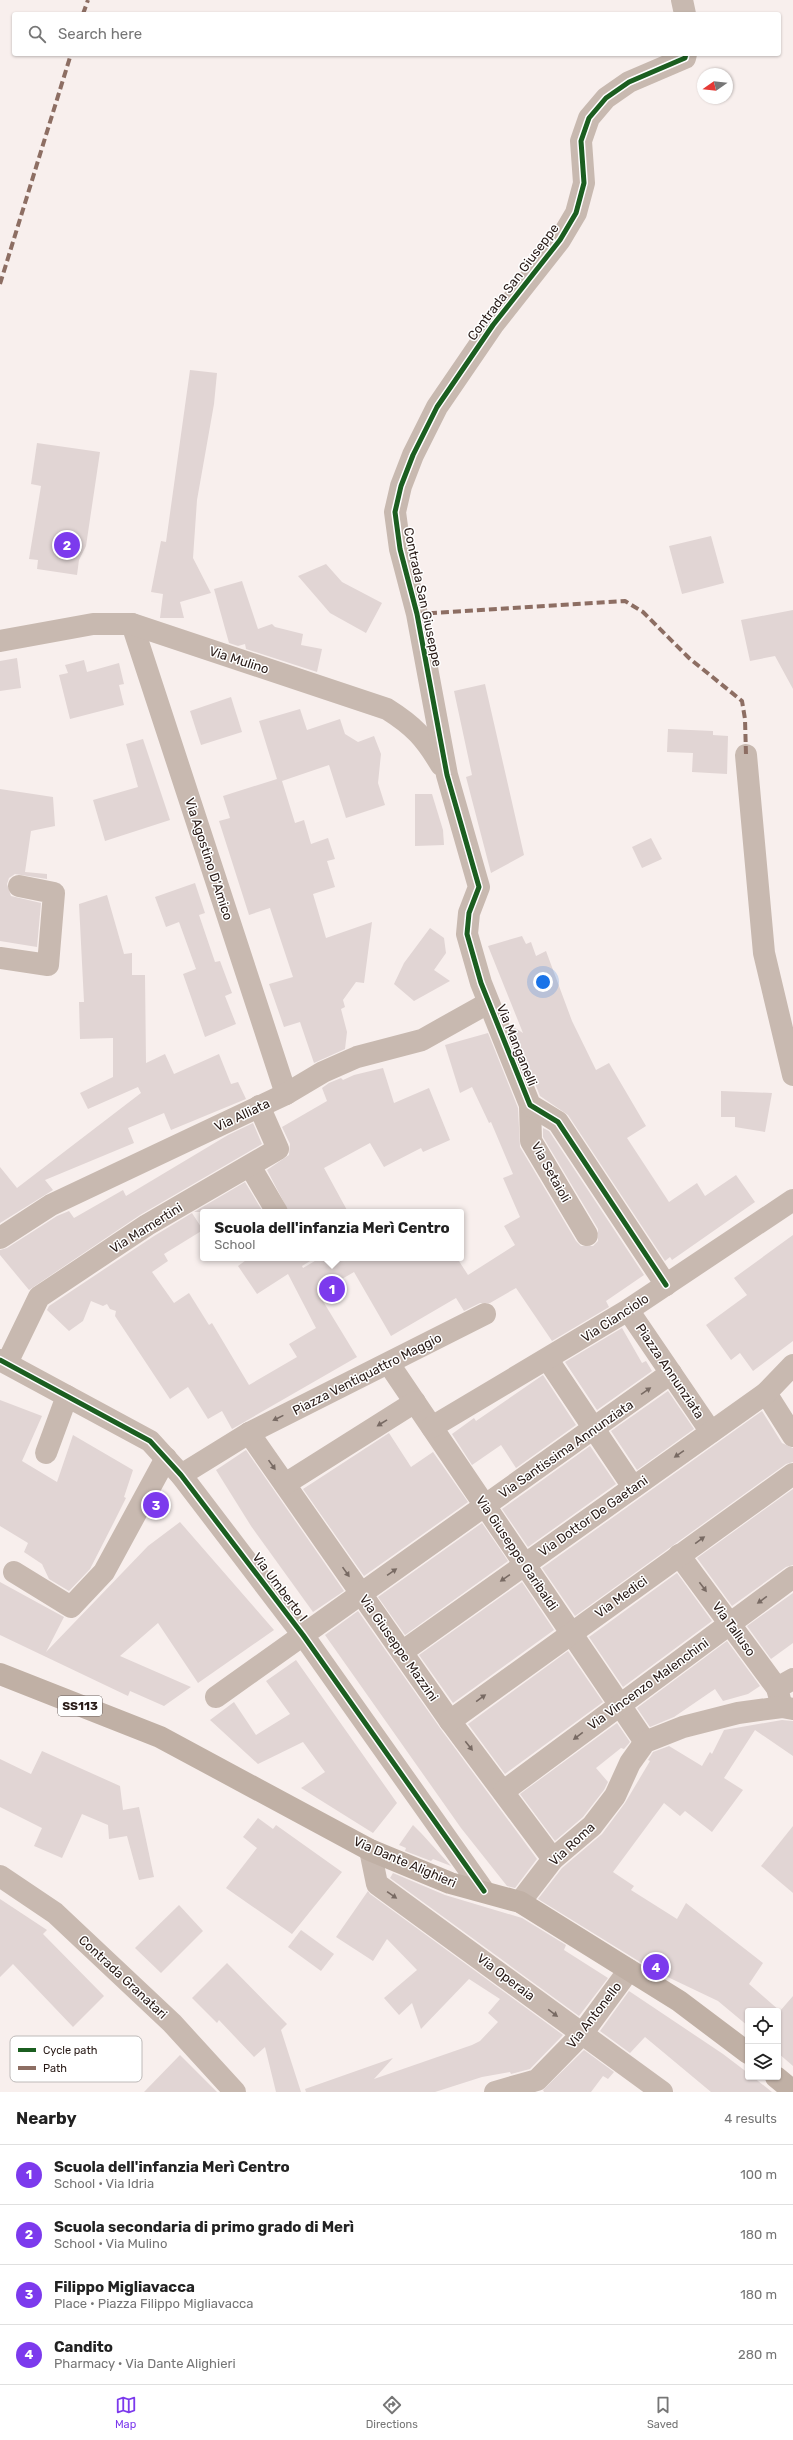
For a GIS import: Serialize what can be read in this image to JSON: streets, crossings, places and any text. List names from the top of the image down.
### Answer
{
  "streets": {
    "main road": ["SS113", "Via Dante Alighieri"],
    "street": [
      "Contrada San Giuseppe",
      "Via Mulino",
      "Via Agostino D'Amico",
      "Via Manganelli",
      "Via Alliata",
      "Via Setaioli",
      "Via Mamertini",
      "Via Cianciolo",
      "Piazza Annunziata",
      "Piazza Ventiquattro Maggio",
      "Via Santissima Annunziata",
      "Via Dottor De Gaetani",
      "Via Giuseppe Garibaldi",
      "Via Umberto I",
      "Via Medici",
      "Via Talluso",
      "Via Giuseppe Mazzini",
      "Via Vincenzo Malenchini",
      "Via Roma",
      "Contrada Granatari",
      "Via Operaia",
      "Via Antonello"
    ]
  },
  "crossings": [
    ["Contrada San Giuseppe", "Via Mulino"],
    ["Contrada San Giuseppe", "Via Manganelli"],
    ["Via Mulino", "Via Agostino D'Amico"],
    ["Via Mulino", "Via Manganelli"],
    ["Via Agostino D'Amico", "Via Alliata"],
    ["Via Manganelli", "Via Alliata"],
    ["Via Manganelli", "Via Setaioli"],
    ["Via Manganelli", "Via Cianciolo"],
    ["Via Alliata", "Via Mamertini"],
    ["Via Mamertini", "Via Umberto I"],
    ["Via Cianciolo", "Piazza Annunziata"],
    ["Via Cianciolo", "Via Giuseppe Garibaldi"],
    ["Piazza Annunziata", "Via Santissima Annunziata"],
    ["Piazza Annunziata", "Via Dottor De Gaetani"],
    ["Piazza Ventiquattro Maggio", "Via Giuseppe Garibaldi"],
    ["Piazza Ventiquattro Maggio", "Via Umberto I"],
    ["Piazza Ventiquattro Maggio", "Via Giuseppe Mazzini"],
    ["Via Santissima Annunziata", "Via Giuseppe Garibaldi"],
    ["Via Santissima Annunziata", "Via Umberto I"],
    ["Via Santissima Annunziata", "Via Giuseppe Mazzini"],
    ["Via Dottor De Gaetani", "Via Giuseppe Garibaldi"],
    ["Via Dottor De Gaetani", "Via Giuseppe Mazzini"],
    ["Via Giuseppe Garibaldi", "Via Medici"],
    ["Via Giuseppe Garibaldi", "Via Vincenzo Malenchini"],
    ["Via Giuseppe Garibaldi", "Via Roma"],
    ["Via Umberto I", "Via Dante Alighieri"],
    ["Via Medici", "Via Talluso"],
    ["Via Medici", "Via Giuseppe Mazzini"],
    ["Via Talluso", "Via Vincenzo Malenchini"],
    ["Via Giuseppe Mazzini", "Via Vincenzo Malenchini"],
    ["Via Giuseppe Mazzini", "Via Roma"],
    ["Via Roma", "Via Dante Alighieri"],
    ["Via Dante Alighieri", "Via Operaia"],
    ["Via Dante Alighieri", "Via Antonello"],
    ["Via Operaia", "Via Antonello"]
  ],
  "one_way": [
    "Via Dottor De Gaetani",
    "Via Medici",
    "Via Talluso",
    "Via Giuseppe Mazzini",
    "Via Vincenzo Malenchini",
    "Via Operaia"
  ],
  "legend": ["Cycle path", "Path"],
  "north": "left",
  "page": {
    "search": "Search here",
    "pins": [
      "2",
      "1",
      "3",
      "4"
    ],
    "popup": ["Scuola dell'infanzia Merì Centro", "School"],
    "heading": ["Nearby", "4 results"],
    "list": [
      {
        "mark": "1",
        "name": "Scuola dell'infanzia Merì Centro",
        "note": "School · Via Idria",
        "value": "100 m"
      },
      {
        "mark": "2",
        "name": "Scuola secondaria di primo grado di Merì",
        "note": "School · Via Mulino",
        "value": "180 m"
      },
      {
        "mark": "3",
        "name": "Filippo Migliavacca",
        "note": "Place · Piazza Filippo Migliavacca",
        "value": "180 m"
      },
      {
        "mark": "4",
        "name": "Candito",
        "note": "Pharmacy · Via Dante Alighieri",
        "value": "280 m"
      }
    ],
    "nav": ["Map", "Directions", "Saved"]
  }
}
